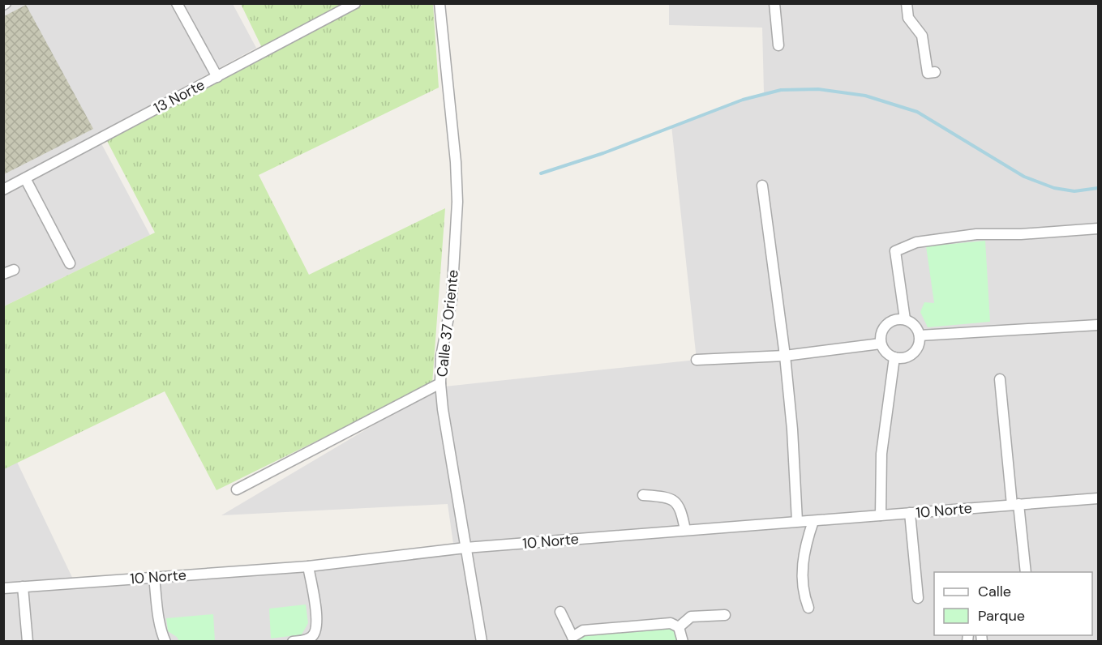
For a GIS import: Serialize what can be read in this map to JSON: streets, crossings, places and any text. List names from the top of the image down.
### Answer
{
  "streets": {
    "street": ["13 Norte", "Calle 37 Oriente", "10 Norte"]
  },
  "crossings": [
    ["Calle 37 Oriente", "10 Norte"]
  ],
  "legend": ["Calle", "Parque"]
}
